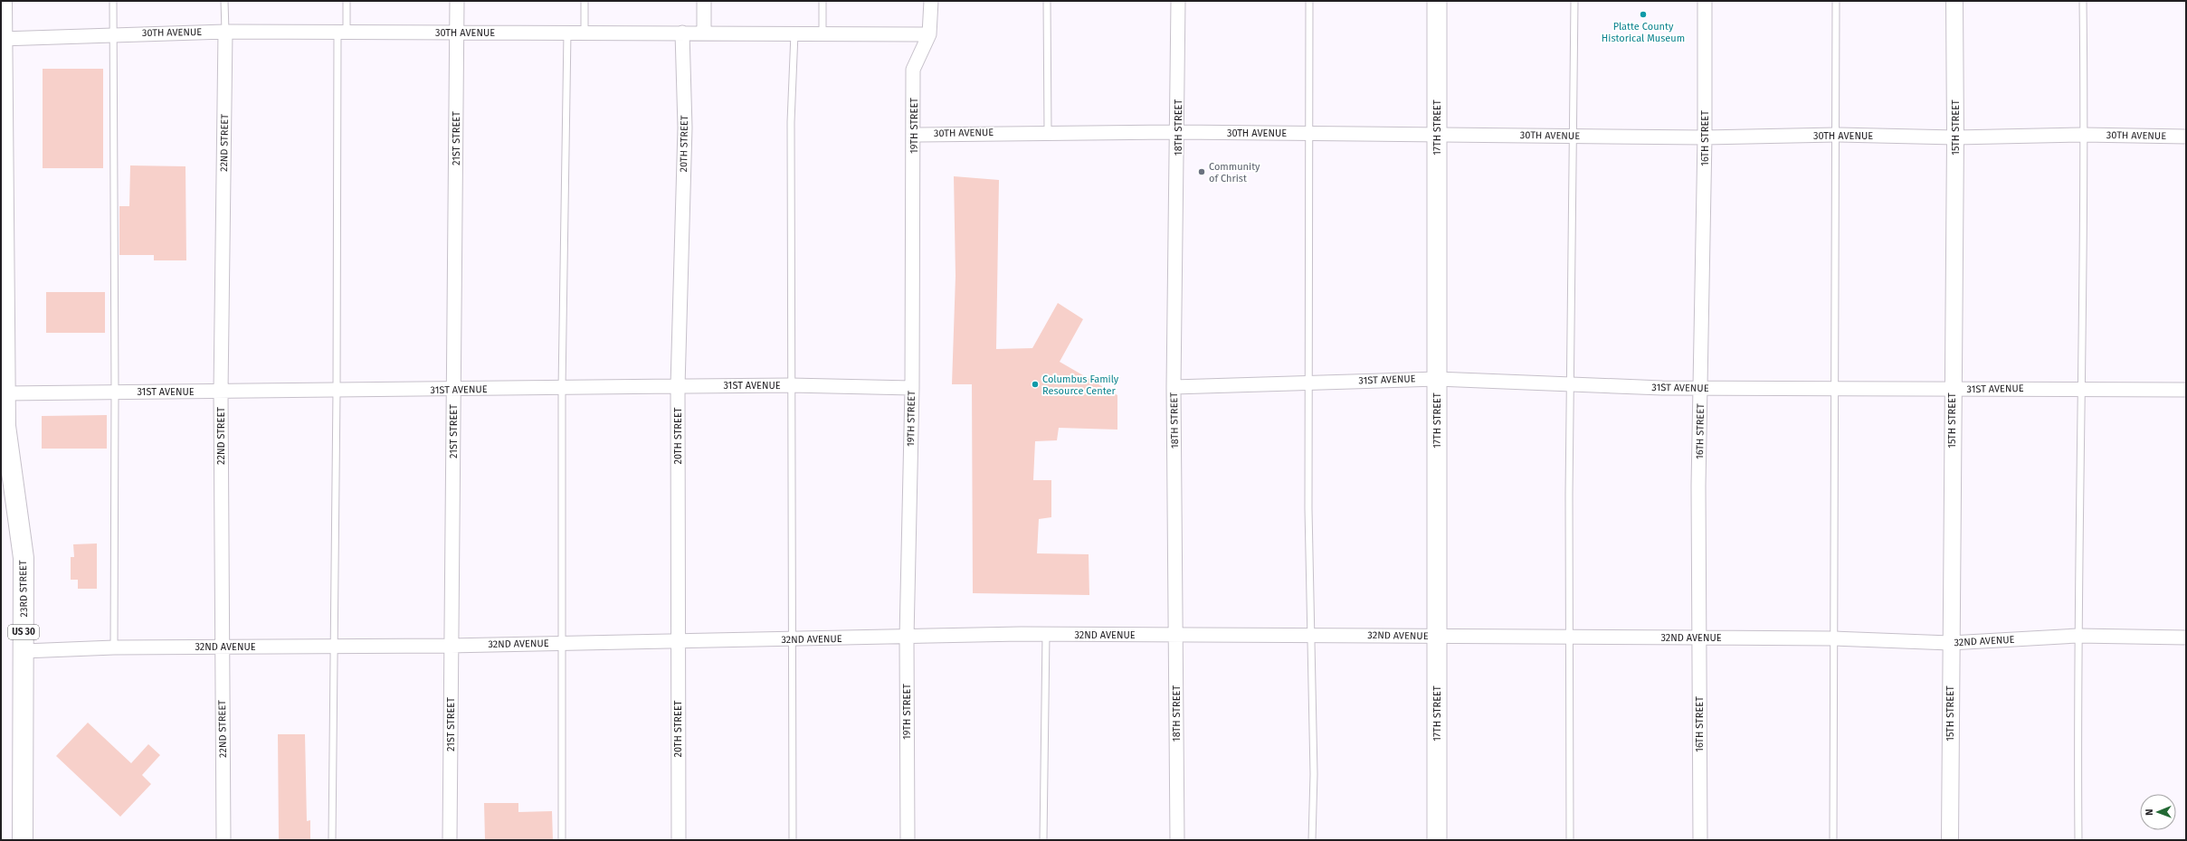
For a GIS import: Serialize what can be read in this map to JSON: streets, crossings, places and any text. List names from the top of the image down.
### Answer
{
  "streets": {
    "highway": ["23RD STREET", "US 30"],
    "main road": ["17TH STREET"],
    "street": [
      "30TH AVENUE",
      "19TH STREET",
      "18TH STREET",
      "15TH STREET",
      "21ST STREET",
      "16TH STREET",
      "22ND STREET",
      "20TH STREET",
      "31ST AVENUE",
      "32ND AVENUE"
    ]
  },
  "crossings": [
    ["30TH AVENUE", "19TH STREET"],
    ["30TH AVENUE", "18TH STREET"],
    ["30TH AVENUE", "17TH STREET"],
    ["30TH AVENUE", "15TH STREET"],
    ["30TH AVENUE", "21ST STREET"],
    ["30TH AVENUE", "16TH STREET"],
    ["30TH AVENUE", "22ND STREET"],
    ["30TH AVENUE", "20TH STREET"],
    ["30TH AVENUE", "23RD STREET"],
    ["19TH STREET", "31ST AVENUE"],
    ["19TH STREET", "32ND AVENUE"],
    ["18TH STREET", "31ST AVENUE"],
    ["18TH STREET", "32ND AVENUE"],
    ["17TH STREET", "31ST AVENUE"],
    ["17TH STREET", "32ND AVENUE"],
    ["15TH STREET", "31ST AVENUE"],
    ["15TH STREET", "32ND AVENUE"],
    ["21ST STREET", "31ST AVENUE"],
    ["21ST STREET", "32ND AVENUE"],
    ["16TH STREET", "31ST AVENUE"],
    ["16TH STREET", "32ND AVENUE"],
    ["22ND STREET", "31ST AVENUE"],
    ["22ND STREET", "32ND AVENUE"],
    ["20TH STREET", "31ST AVENUE"],
    ["20TH STREET", "32ND AVENUE"],
    ["31ST AVENUE", "23RD STREET"],
    ["23RD STREET", "32ND AVENUE"]
  ],
  "places": ["Platte County Historical Museum", "Community of Christ", "Columbus Family Resource Center"],
  "north": "left"
}
